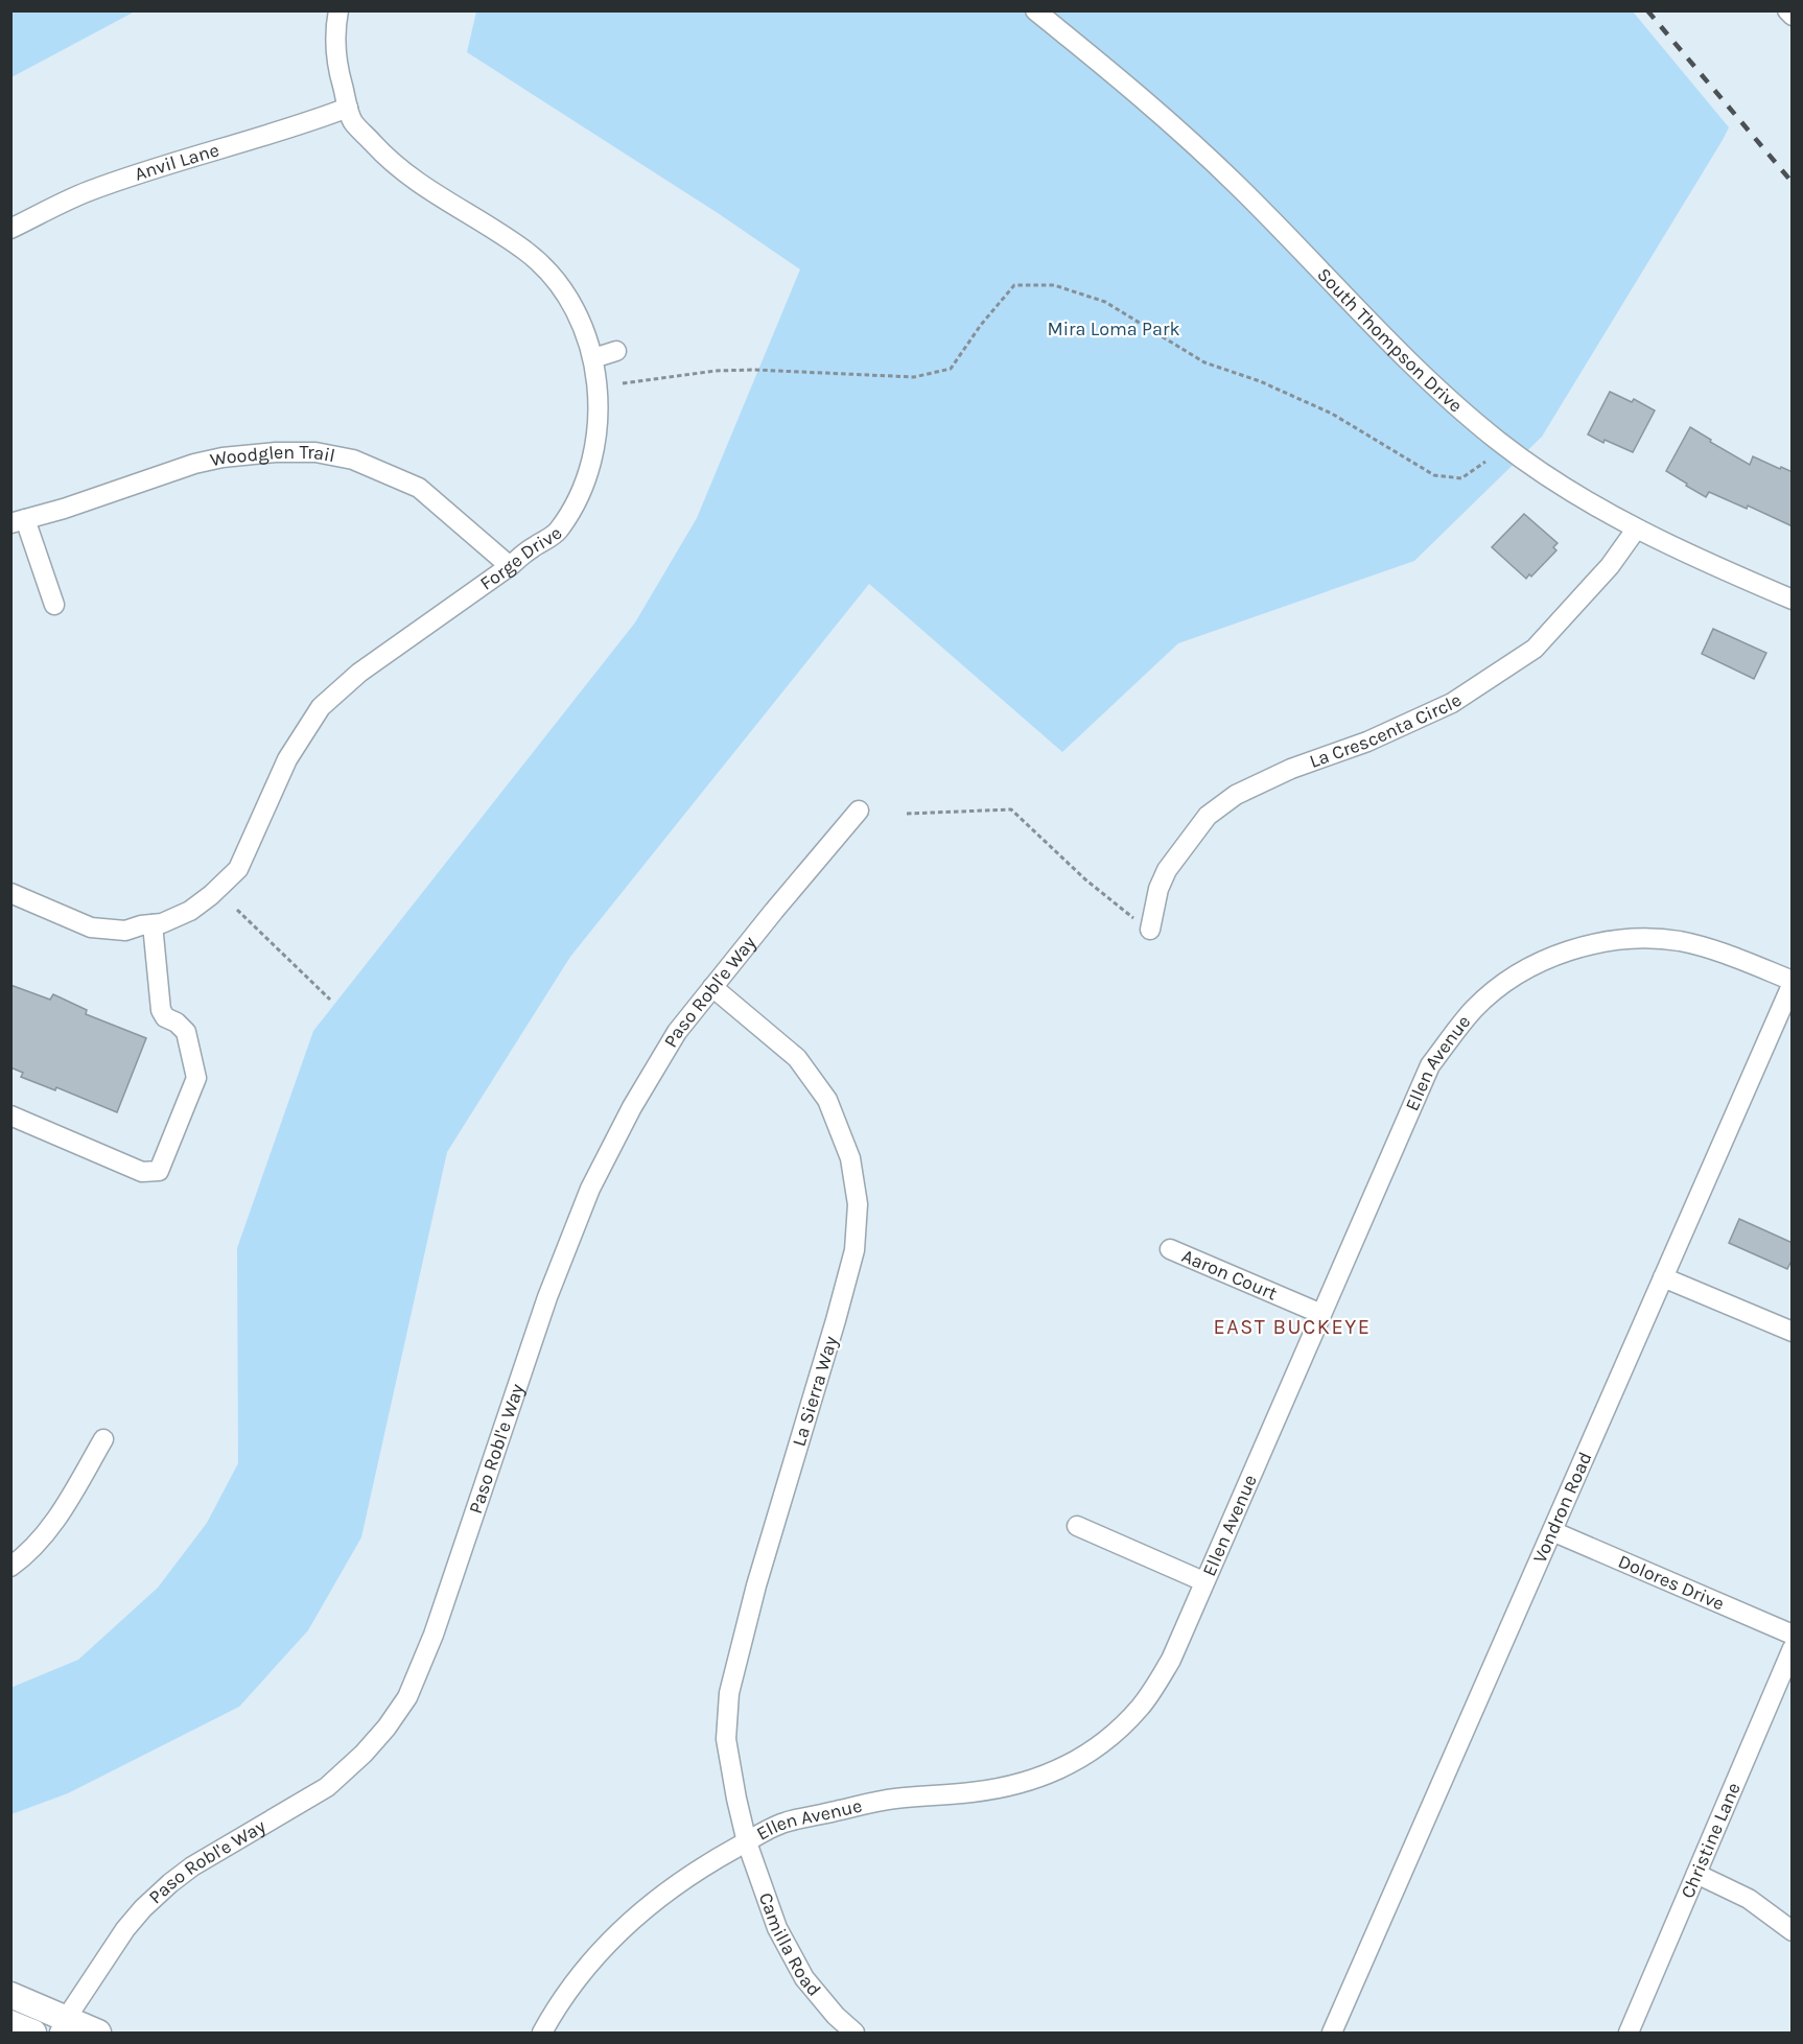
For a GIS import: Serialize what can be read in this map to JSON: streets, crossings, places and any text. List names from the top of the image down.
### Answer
{
  "streets": {
    "street": [
      "Anvil Lane",
      "South Thompson Drive",
      "Woodglen Trail",
      "Forge Drive",
      "La Crescenta Circle",
      "Paso Robl'e Way",
      "Ellen Avenue",
      "Aaron Court",
      "La Sierra Way",
      "Vondron Road",
      "Dolores Drive",
      "Christine Lane",
      "Camilla Road"
    ]
  },
  "crossings": [
    ["Anvil Lane", "Forge Drive"],
    ["South Thompson Drive", "La Crescenta Circle"],
    ["Woodglen Trail", "Forge Drive"],
    ["Paso Robl'e Way", "La Sierra Way"],
    ["Ellen Avenue", "Aaron Court"],
    ["Ellen Avenue", "La Sierra Way"],
    ["Ellen Avenue", "Vondron Road"],
    ["Ellen Avenue", "Camilla Road"],
    ["La Sierra Way", "Camilla Road"],
    ["Vondron Road", "Dolores Drive"]
  ],
  "districts": ["EAST BUCKEYE"],
  "parks": ["Mira Loma Park"]
}
